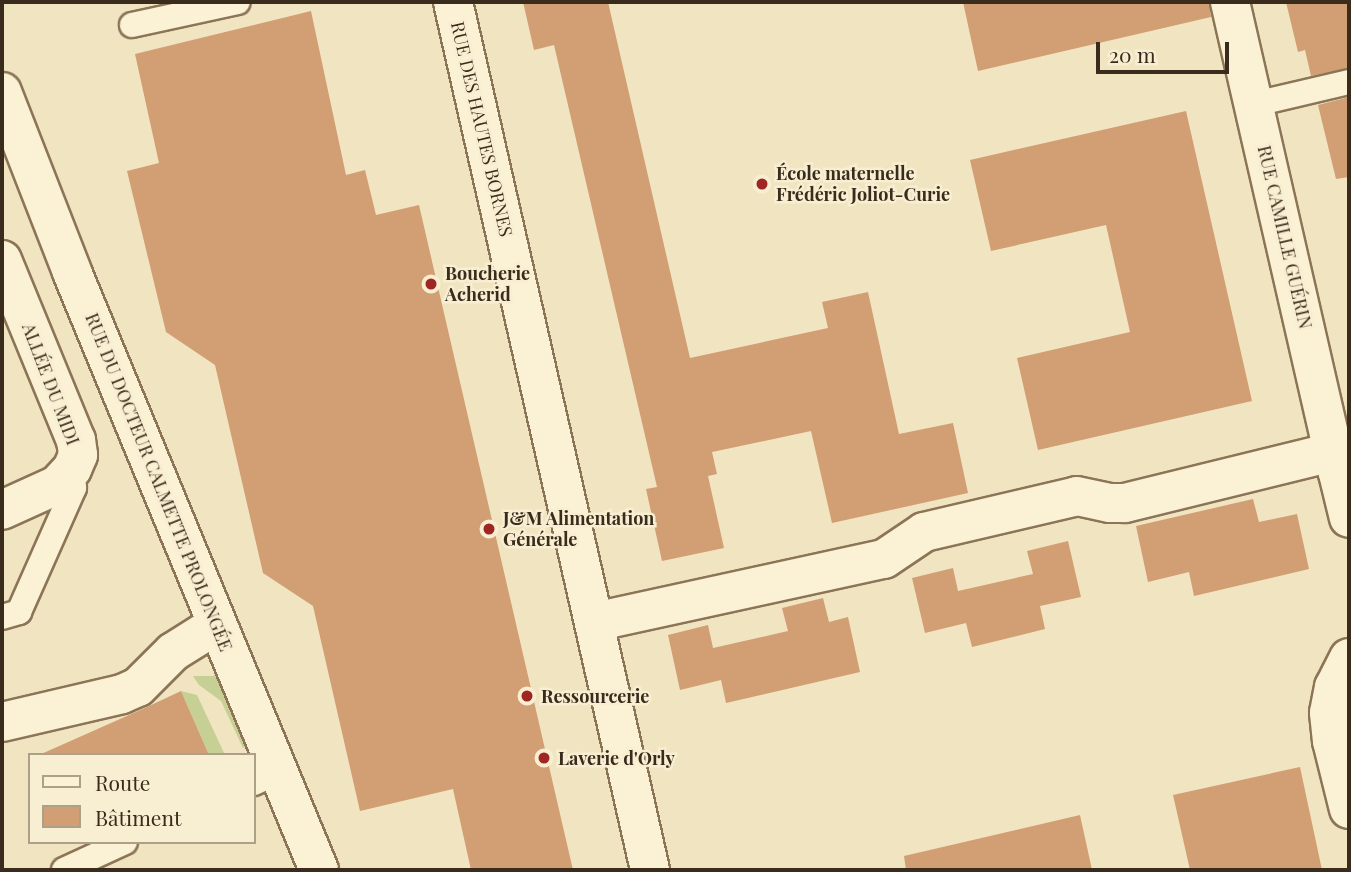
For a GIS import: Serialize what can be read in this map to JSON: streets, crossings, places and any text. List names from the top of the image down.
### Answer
{
  "streets": {
    "street": [
      "RUE DES HAUTES BORNES",
      "RUE CAMILLE GUÉRIN",
      "ALLÉE DU MIDI",
      "RUE DU DOCTEUR CALMETTE PROLONGÉE"
    ]
  },
  "places": [
    "École maternelle Frédéric Joliot-Curie",
    "Boucherie Acherid",
    "J&M Alimentation Générale",
    "Ressourcerie",
    "Laverie d'Orly"
  ],
  "legend": ["Route", "Bâtiment"],
  "scale_bar": "20 m"
}
